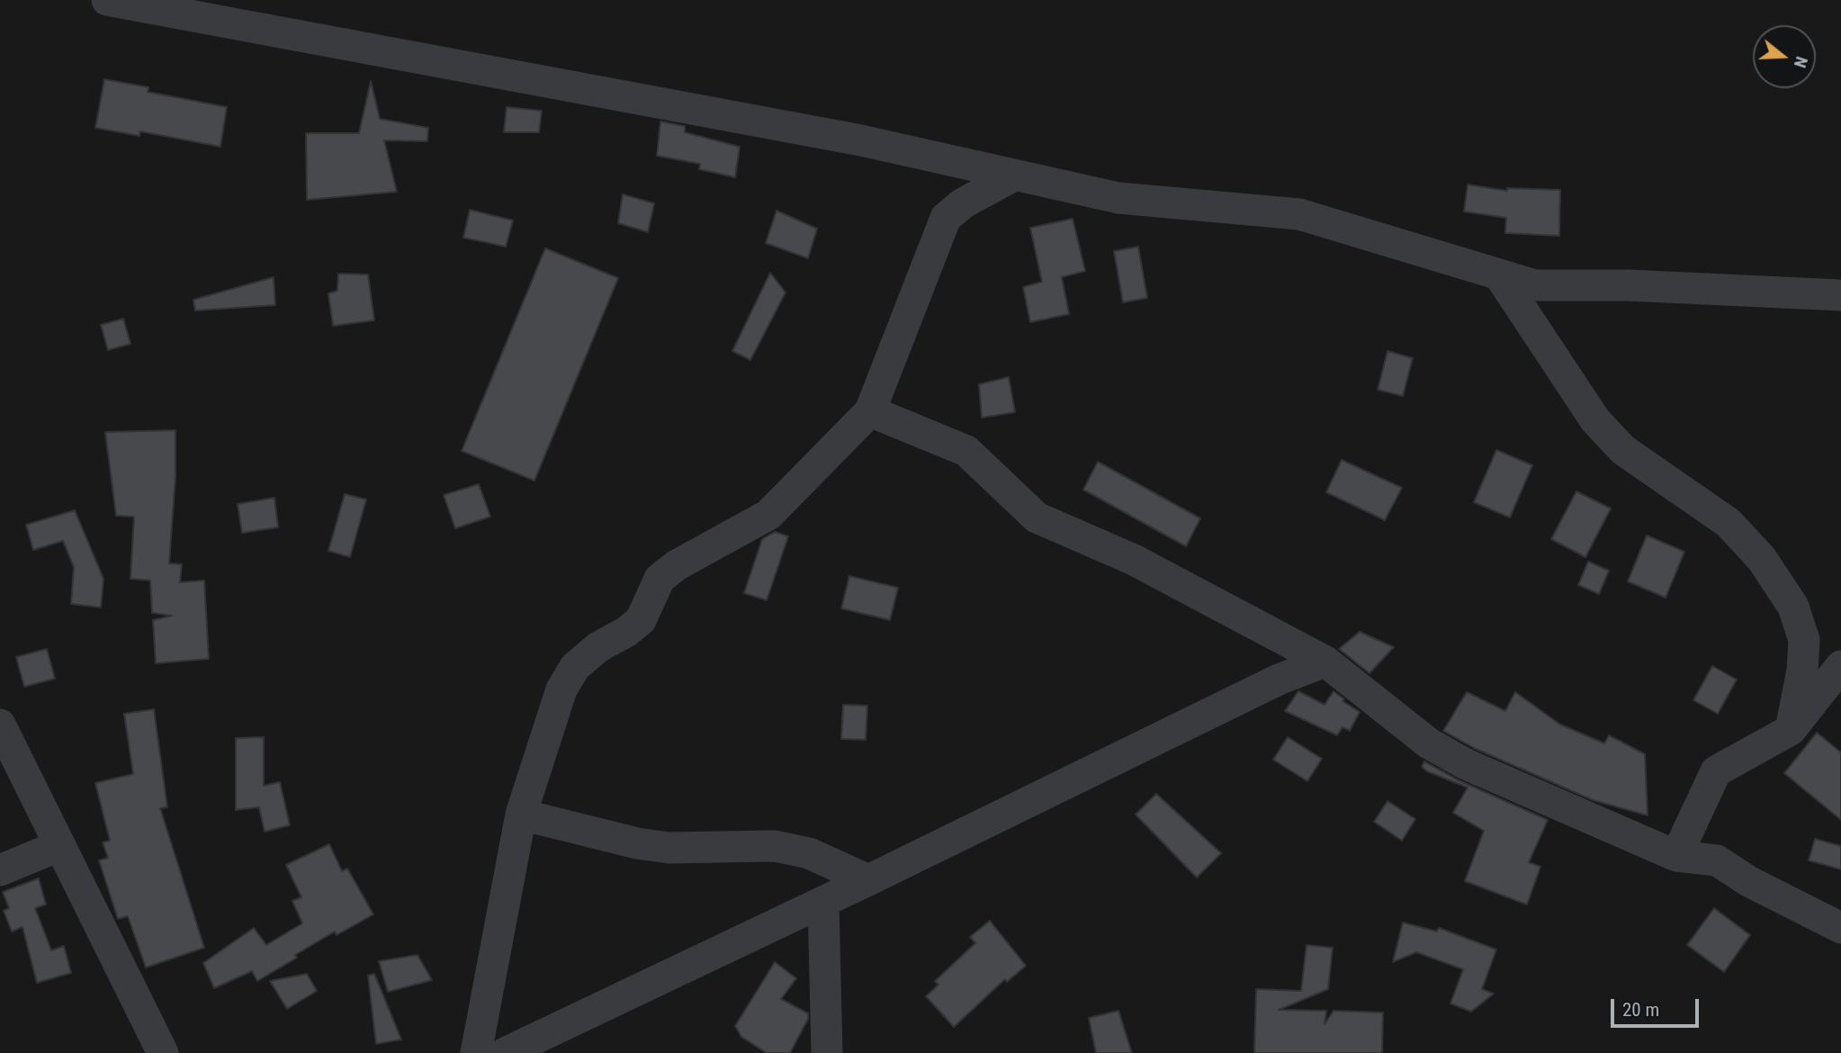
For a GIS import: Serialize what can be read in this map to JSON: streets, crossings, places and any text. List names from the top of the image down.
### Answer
{
  "scale_bar": "20 m",
  "north": "right"
}
